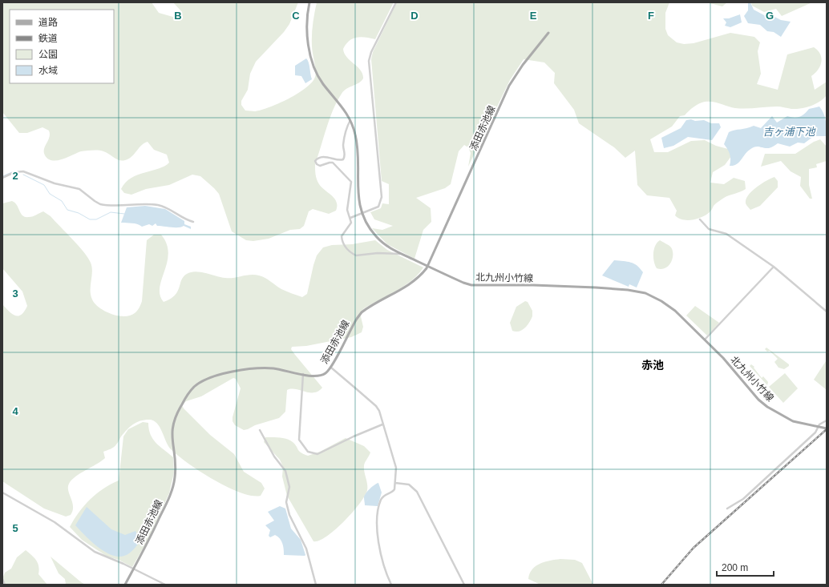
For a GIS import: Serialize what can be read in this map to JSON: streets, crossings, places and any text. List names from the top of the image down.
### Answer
{
  "streets": {
    "main road": ["添田赤池線", "北九州小竹線"]
  },
  "crossings": [
    ["添田赤池線", "北九州小竹線"]
  ],
  "districts": ["赤池"],
  "water": ["吉ヶ浦下池"],
  "legend": [
    "道路",
    "鉄道",
    "公園",
    "水域"
  ],
  "scale_bar": "200 m",
  "grid": {
    "columns": [
      "B",
      "C",
      "D",
      "E",
      "F",
      "G"
    ],
    "rows": [
      "2",
      "3",
      "4",
      "5"
    ]
  }
}
